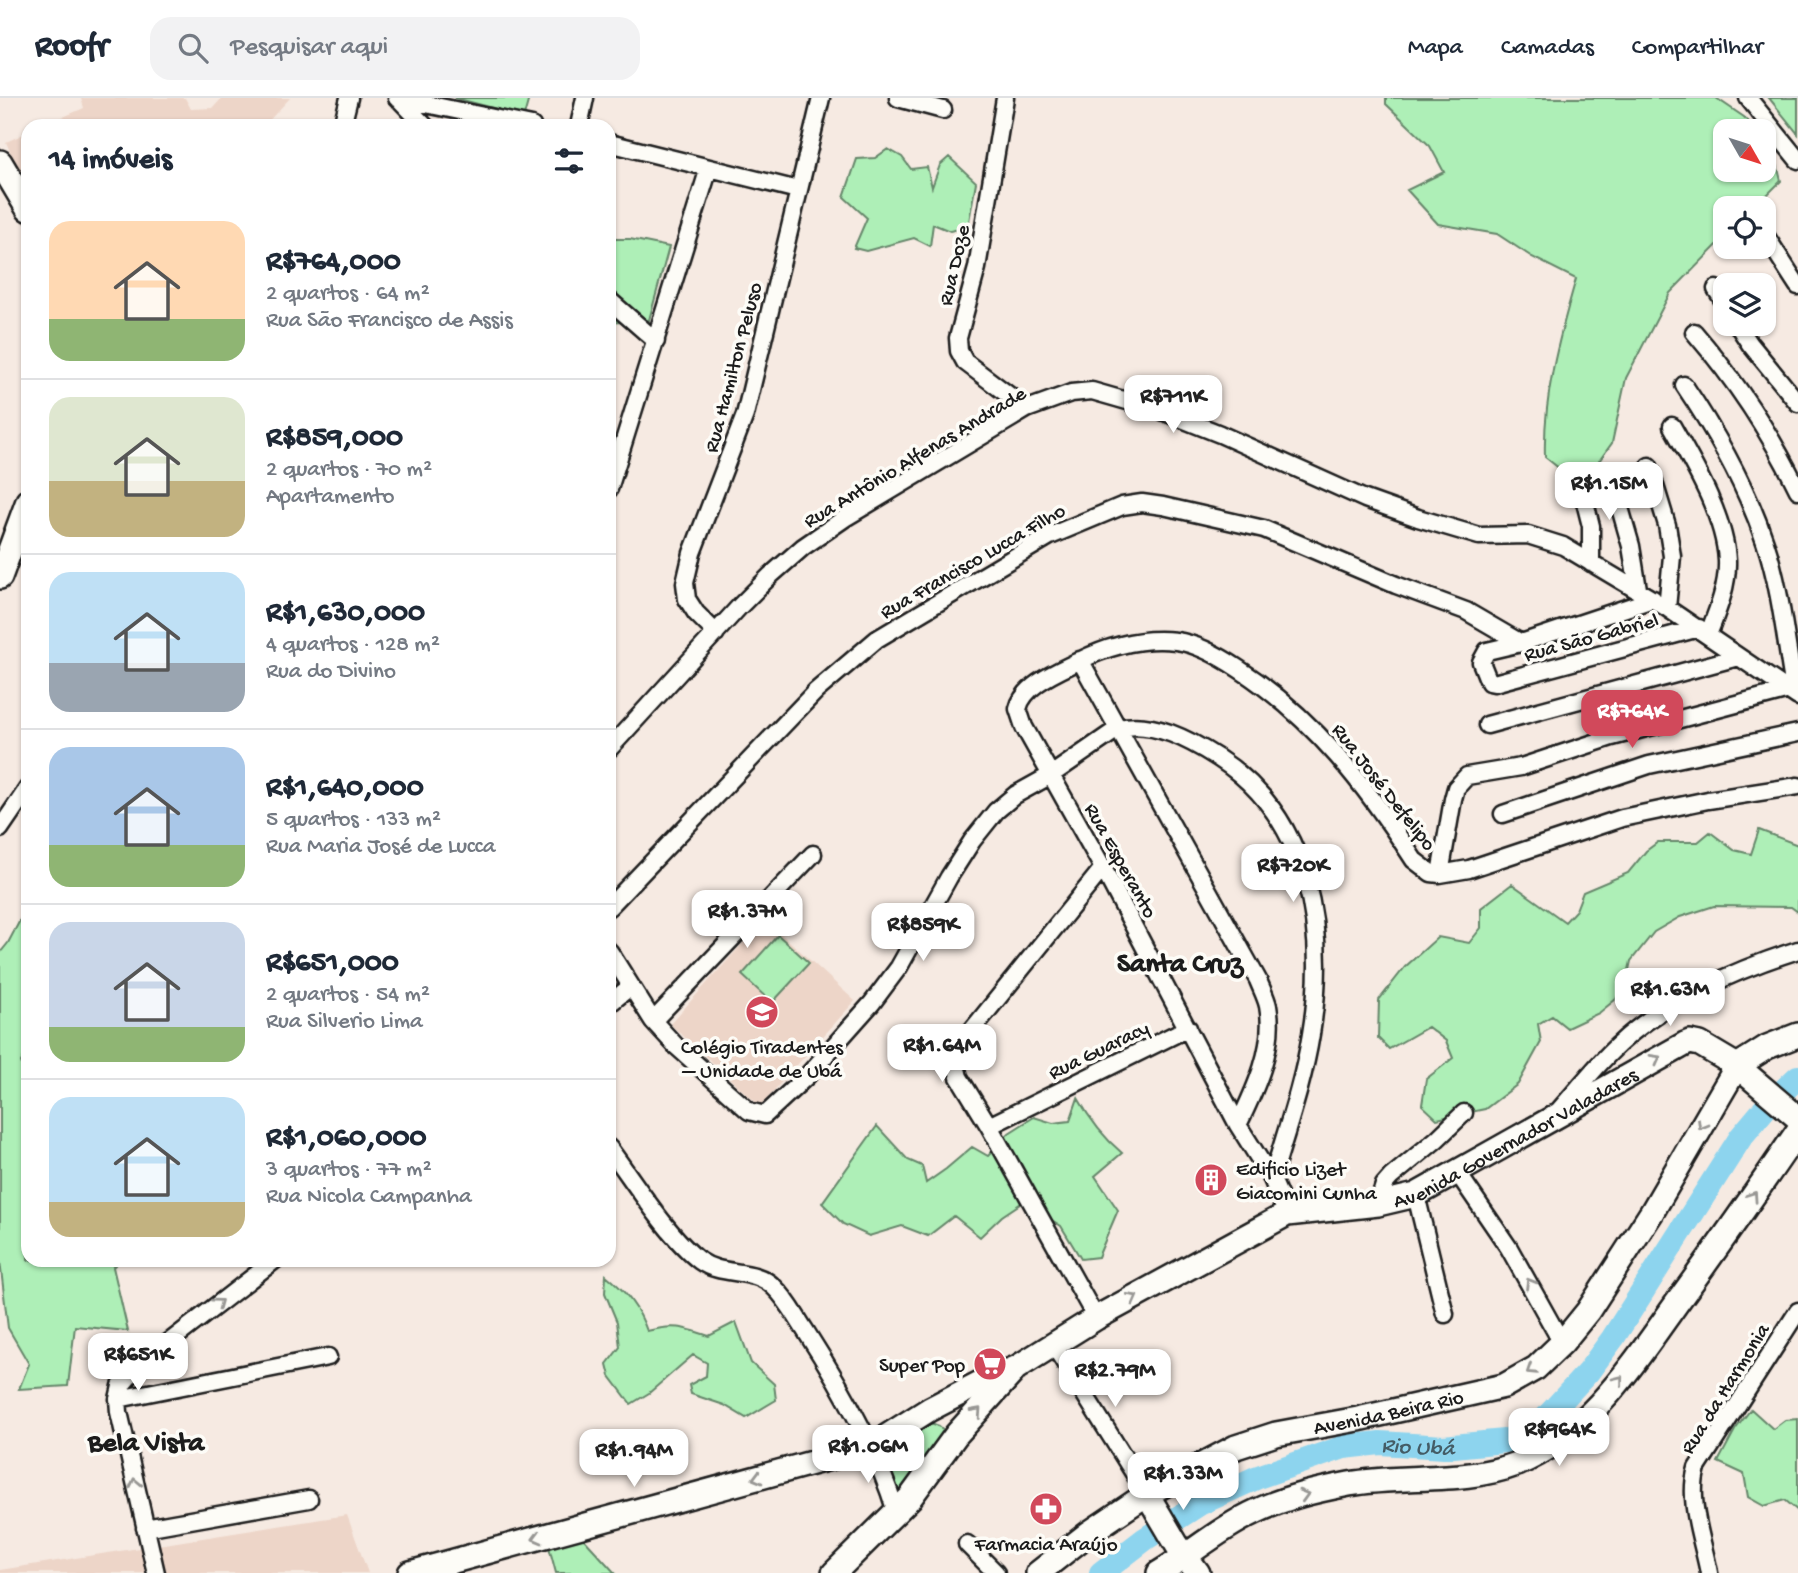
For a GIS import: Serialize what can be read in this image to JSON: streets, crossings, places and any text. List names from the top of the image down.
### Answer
{
  "streets": {
    "street": [
      "Rua Doze",
      "Rua Hamilton Peluso",
      "Rua Antônio Alfenas Andrade",
      "Rua Francisco Lucca Filho",
      "Rua São Gabriel",
      "Rua José Defelipo",
      "Rua Esperanto",
      "Rua Guaracy",
      "Avenida Governador Valadares",
      "Rua da Harmonia",
      "Avenida Beira Rio"
    ]
  },
  "crossings": [
    ["Rua Doze", "Rua Antônio Alfenas Andrade"],
    ["Rua Hamilton Peluso", "Rua Antônio Alfenas Andrade"],
    ["Rua Antônio Alfenas Andrade", "Rua São Gabriel"],
    ["Rua Francisco Lucca Filho", "Rua São Gabriel"],
    ["Rua José Defelipo", "Rua Esperanto"],
    ["Rua Esperanto", "Rua Guaracy"],
    ["Rua Esperanto", "Avenida Governador Valadares"],
    ["Avenida Governador Valadares", "Avenida Beira Rio"]
  ],
  "districts": ["Santa Cruz", "Bela Vista"],
  "water": ["Rio Ubá"],
  "places": {
    "school or university": ["Colégio Tiradentes – Unidade de Ubá"],
    "building": ["Edificio Lizet Giacomini Cunha"],
    "supermarket": ["Super Pop"],
    "pharmacy": ["Farmacia Araújo"]
  },
  "north": "bottom right",
  "page": {
    "header": "Roofr",
    "search": "Pesquisar aqui",
    "nav": ["Mapa", "Camadas", "Compartilhar"],
    "heading": "14 imóveis",
    "list": [
      {
        "name": "R$764,000",
        "note": "2 quartos · 64 m² · Rua São Francisco de Assis"
      },
      {
        "name": "R$859,000",
        "note": "2 quartos · 70 m² · Apartamento"
      },
      {
        "name": "R$1,630,000",
        "note": "4 quartos · 128 m² · Rua do Divino"
      },
      {
        "name": "R$1,640,000",
        "note": "5 quartos · 133 m² · Rua Maria José de Lucca"
      },
      {
        "name": "R$651,000",
        "note": "2 quartos · 54 m² · Rua Silverio Lima"
      },
      {
        "name": "R$1,060,000",
        "note": "3 quartos · 77 m² · Rua Nicola Campanha"
      }
    ],
    "price": [
      "R$711K",
      "R$1.15M",
      "R$764K",
      "R$720K",
      "R$1.37M",
      "R$859K",
      "R$1.63M",
      "R$1.64M",
      "R$651K",
      "R$2.79M",
      "R$964K",
      "R$1.06M",
      "R$1.94M",
      "R$1.33M"
    ]
  }
}
